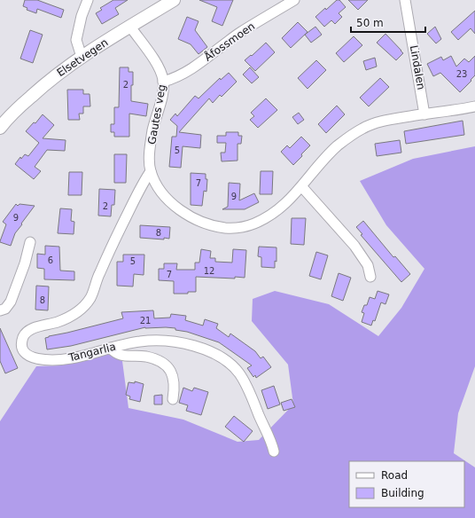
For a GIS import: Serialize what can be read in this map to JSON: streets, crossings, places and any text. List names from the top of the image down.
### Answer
{
  "streets": {
    "main road": ["Elsetvegen"],
    "street": [
      "Åfossmoen",
      "Lindalen",
      "Gautes veg",
      "Tangarlia"
    ]
  },
  "crossings": [
    ["Åfossmoen", "Gautes veg"],
    ["Elsetvegen", "Gautes veg"],
    ["Lindalen", "Gautes veg"],
    ["Gautes veg", "Tangarlia"]
  ],
  "house_numbers": [
    "23",
    "2",
    "5",
    "7",
    "9",
    "2",
    "9",
    "8",
    "6",
    "5",
    "12",
    "7",
    "8",
    "21"
  ],
  "legend": ["Road", "Building"],
  "scale_bar": "50 m"
}
